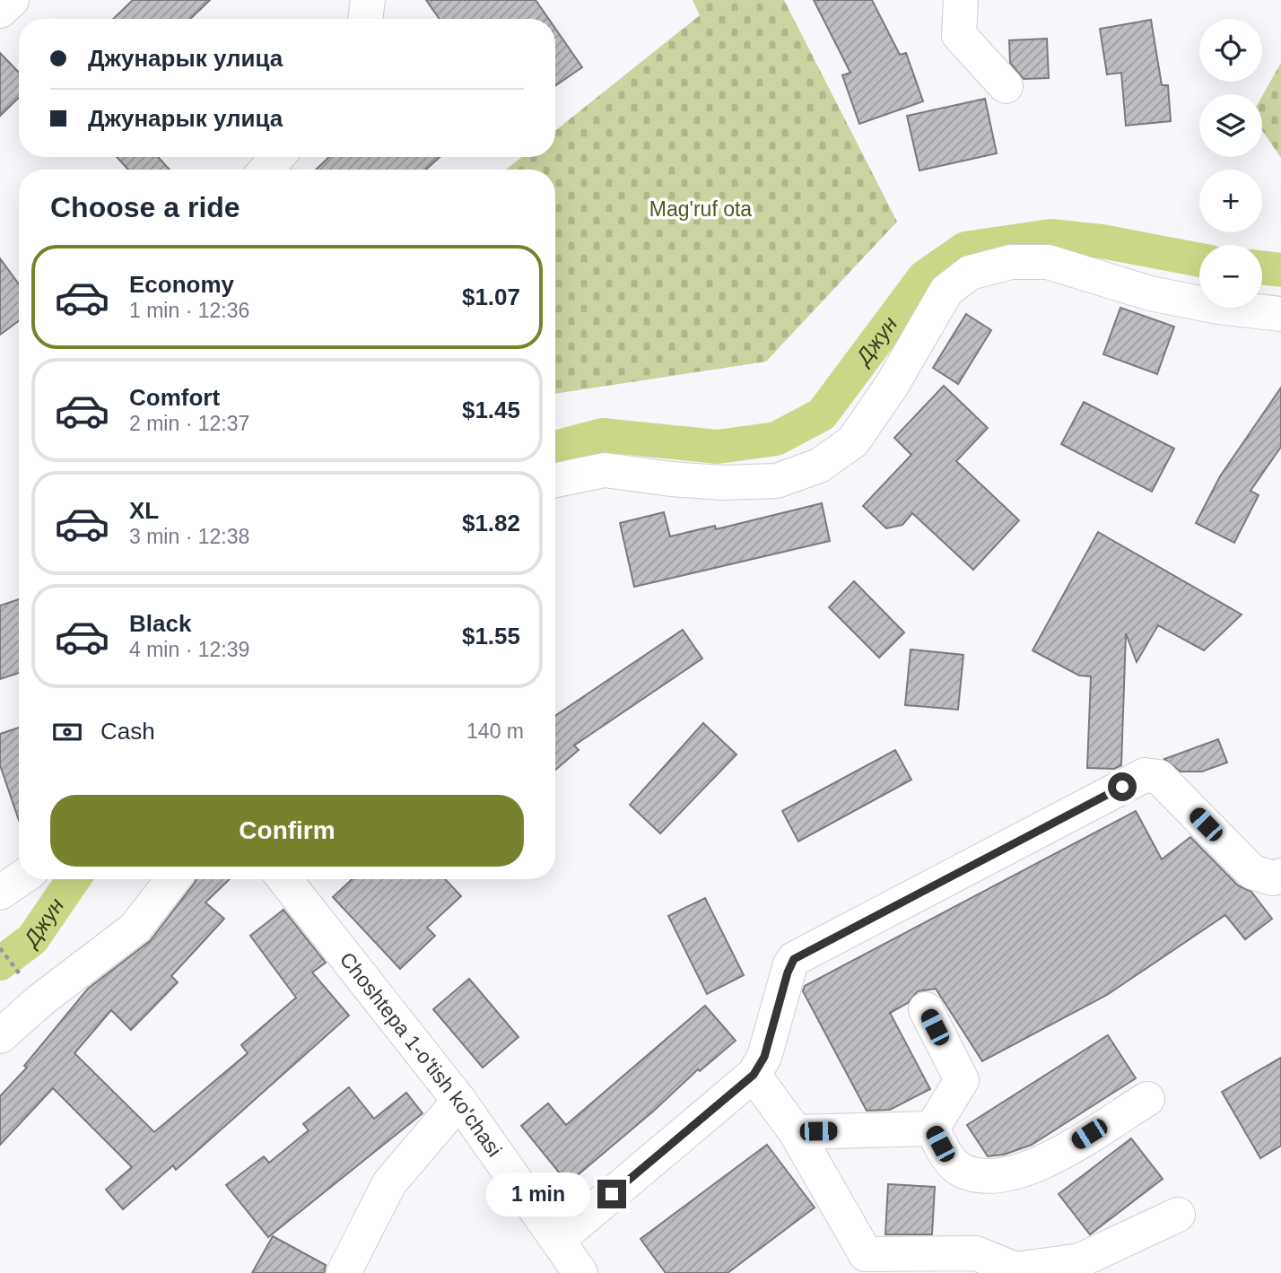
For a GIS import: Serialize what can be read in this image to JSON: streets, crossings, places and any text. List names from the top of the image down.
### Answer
{
  "streets": {
    "street": ["Choshtepa 1-o'tish ko'chasi"]
  },
  "water": ["Джун"],
  "parks": ["Mag'ruf ota"],
  "page": {
    "map_buttons": ["+", "−"],
    "banner": ["Джунарык улица", "Джунарык улица"],
    "heading": "Choose a ride",
    "list": [
      {
        "name": "Economy",
        "note": "1 min · 12:36",
        "value": "$1.07"
      },
      {
        "name": "Comfort",
        "note": "2 min · 12:37",
        "value": "$1.45"
      },
      {
        "name": "XL",
        "note": "3 min · 12:38",
        "value": "$1.82"
      },
      {
        "name": "Black",
        "note": "4 min · 12:39",
        "value": "$1.55"
      }
    ],
    "pay": ["Cash", "140 m"],
    "buttons": "Confirm",
    "bubble": "1 min"
  }
}
